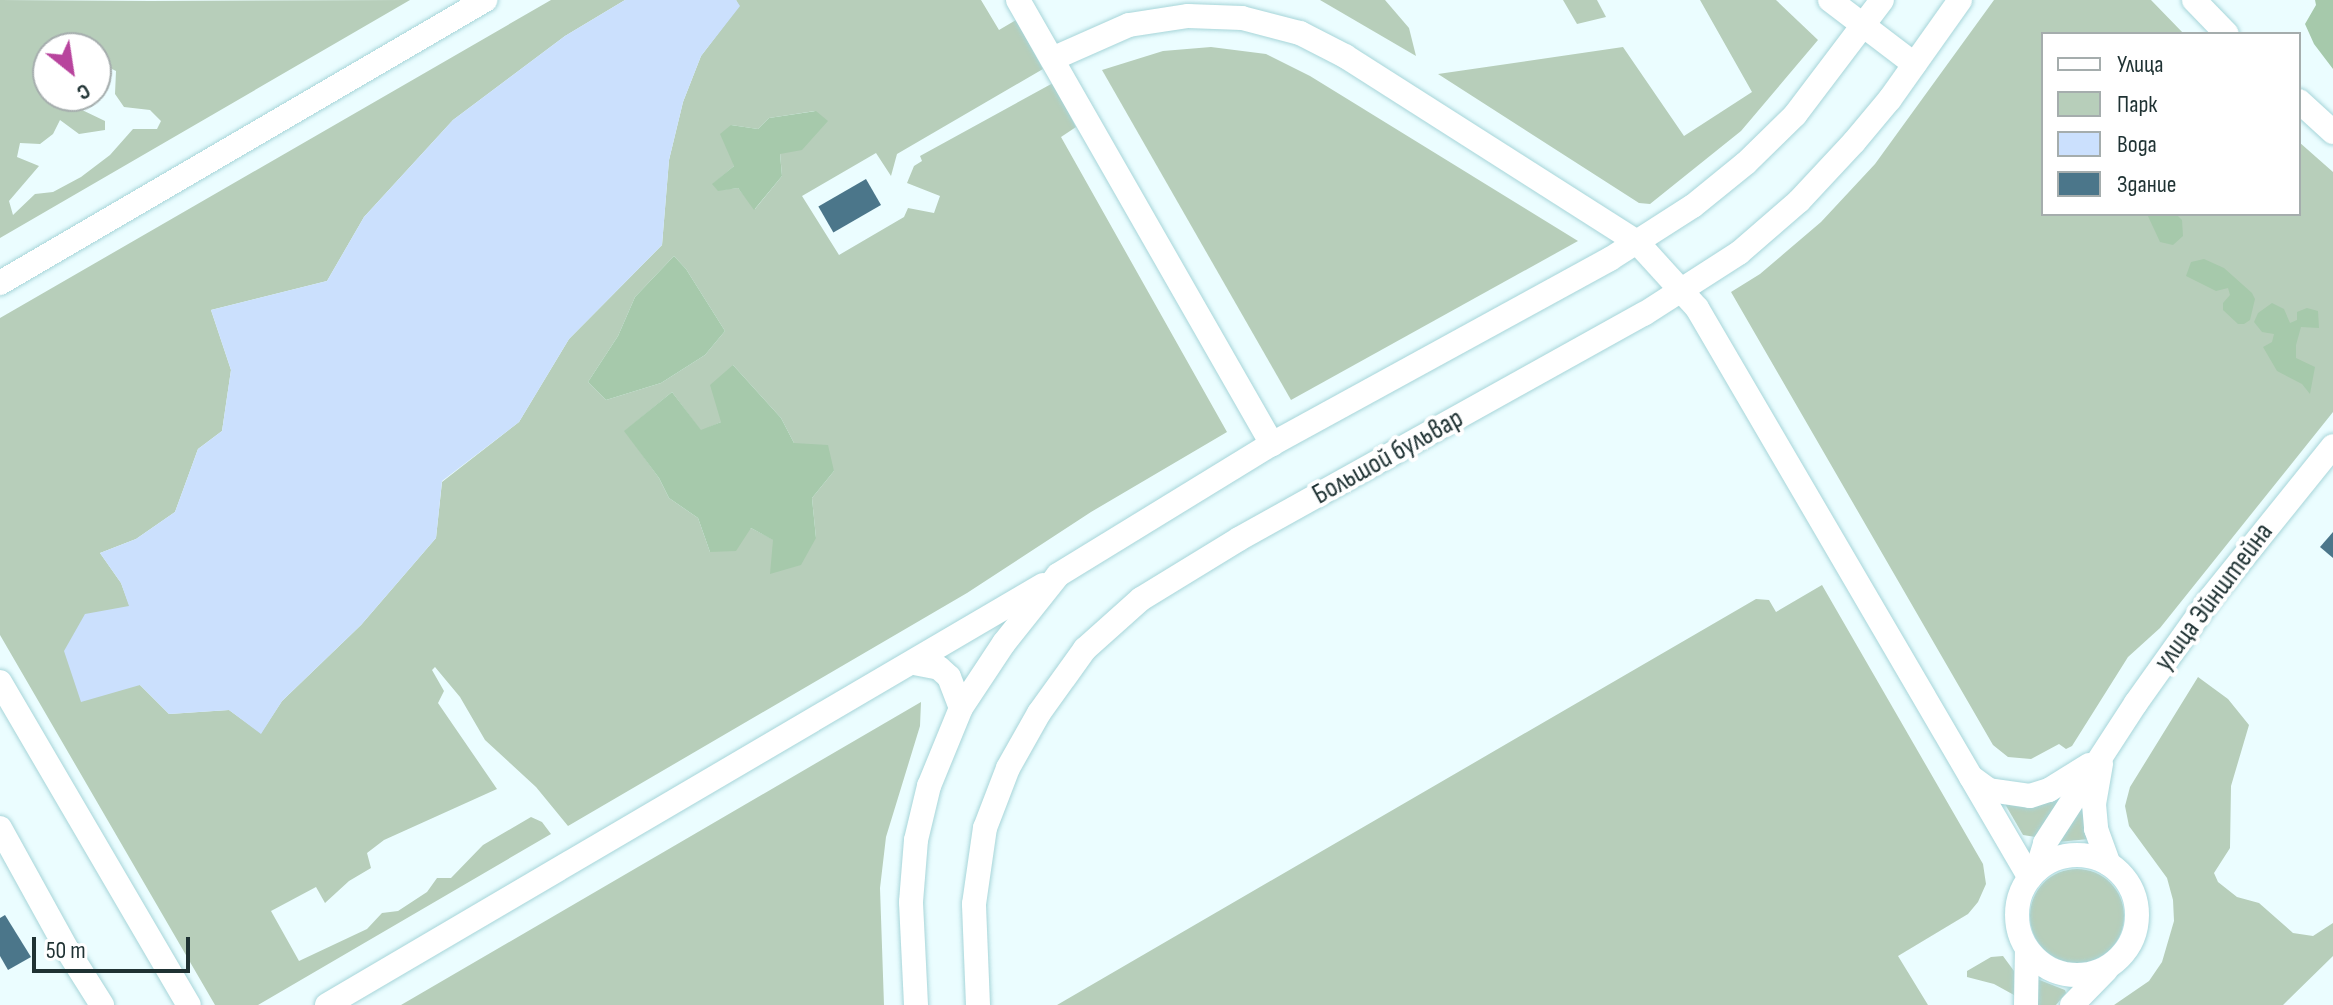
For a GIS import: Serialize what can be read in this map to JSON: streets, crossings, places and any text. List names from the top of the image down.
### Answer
{
  "streets": {
    "street": ["Большой бульвар", "улица Эйнштейна"]
  },
  "legend": [
    "Улица",
    "Парк",
    "Вода",
    "Здание"
  ],
  "scale_bar": "50 m",
  "north": "bottom right"
}
